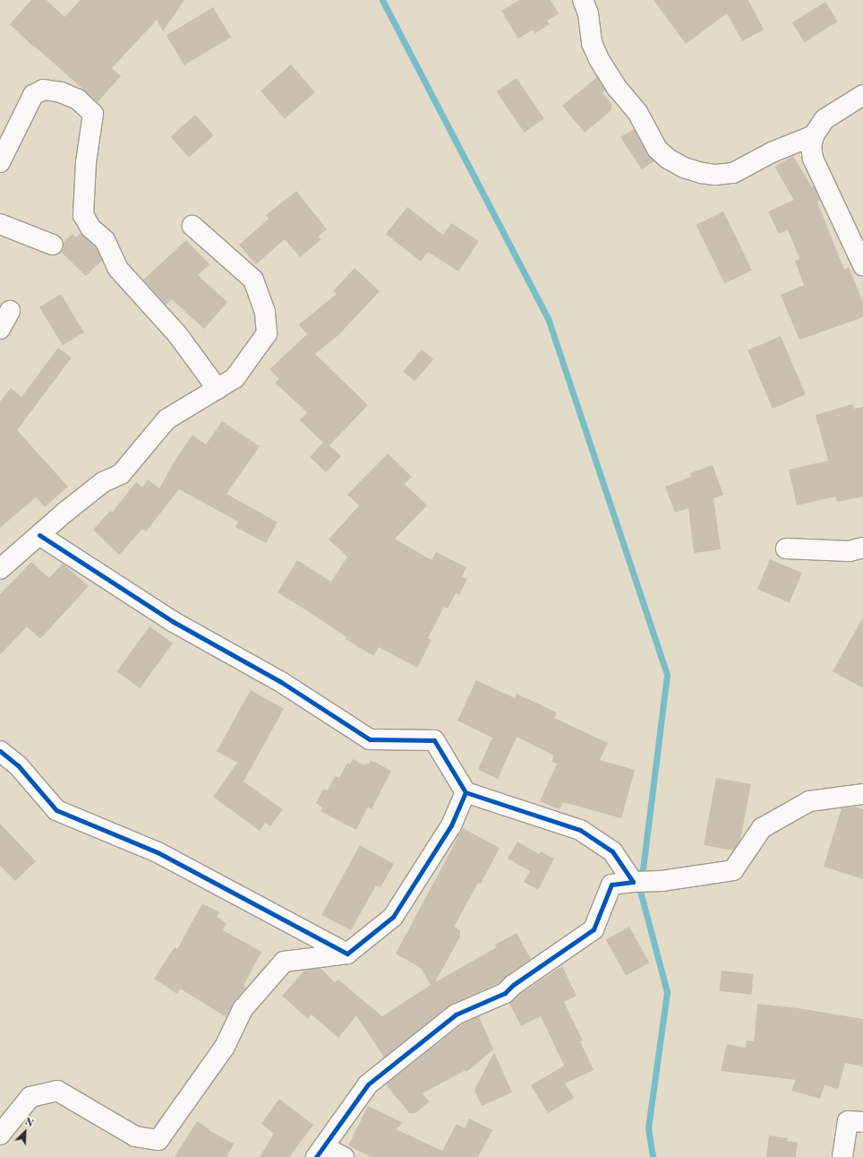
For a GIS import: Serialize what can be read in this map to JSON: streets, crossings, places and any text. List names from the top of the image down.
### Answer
{
  "north": "top right"
}
